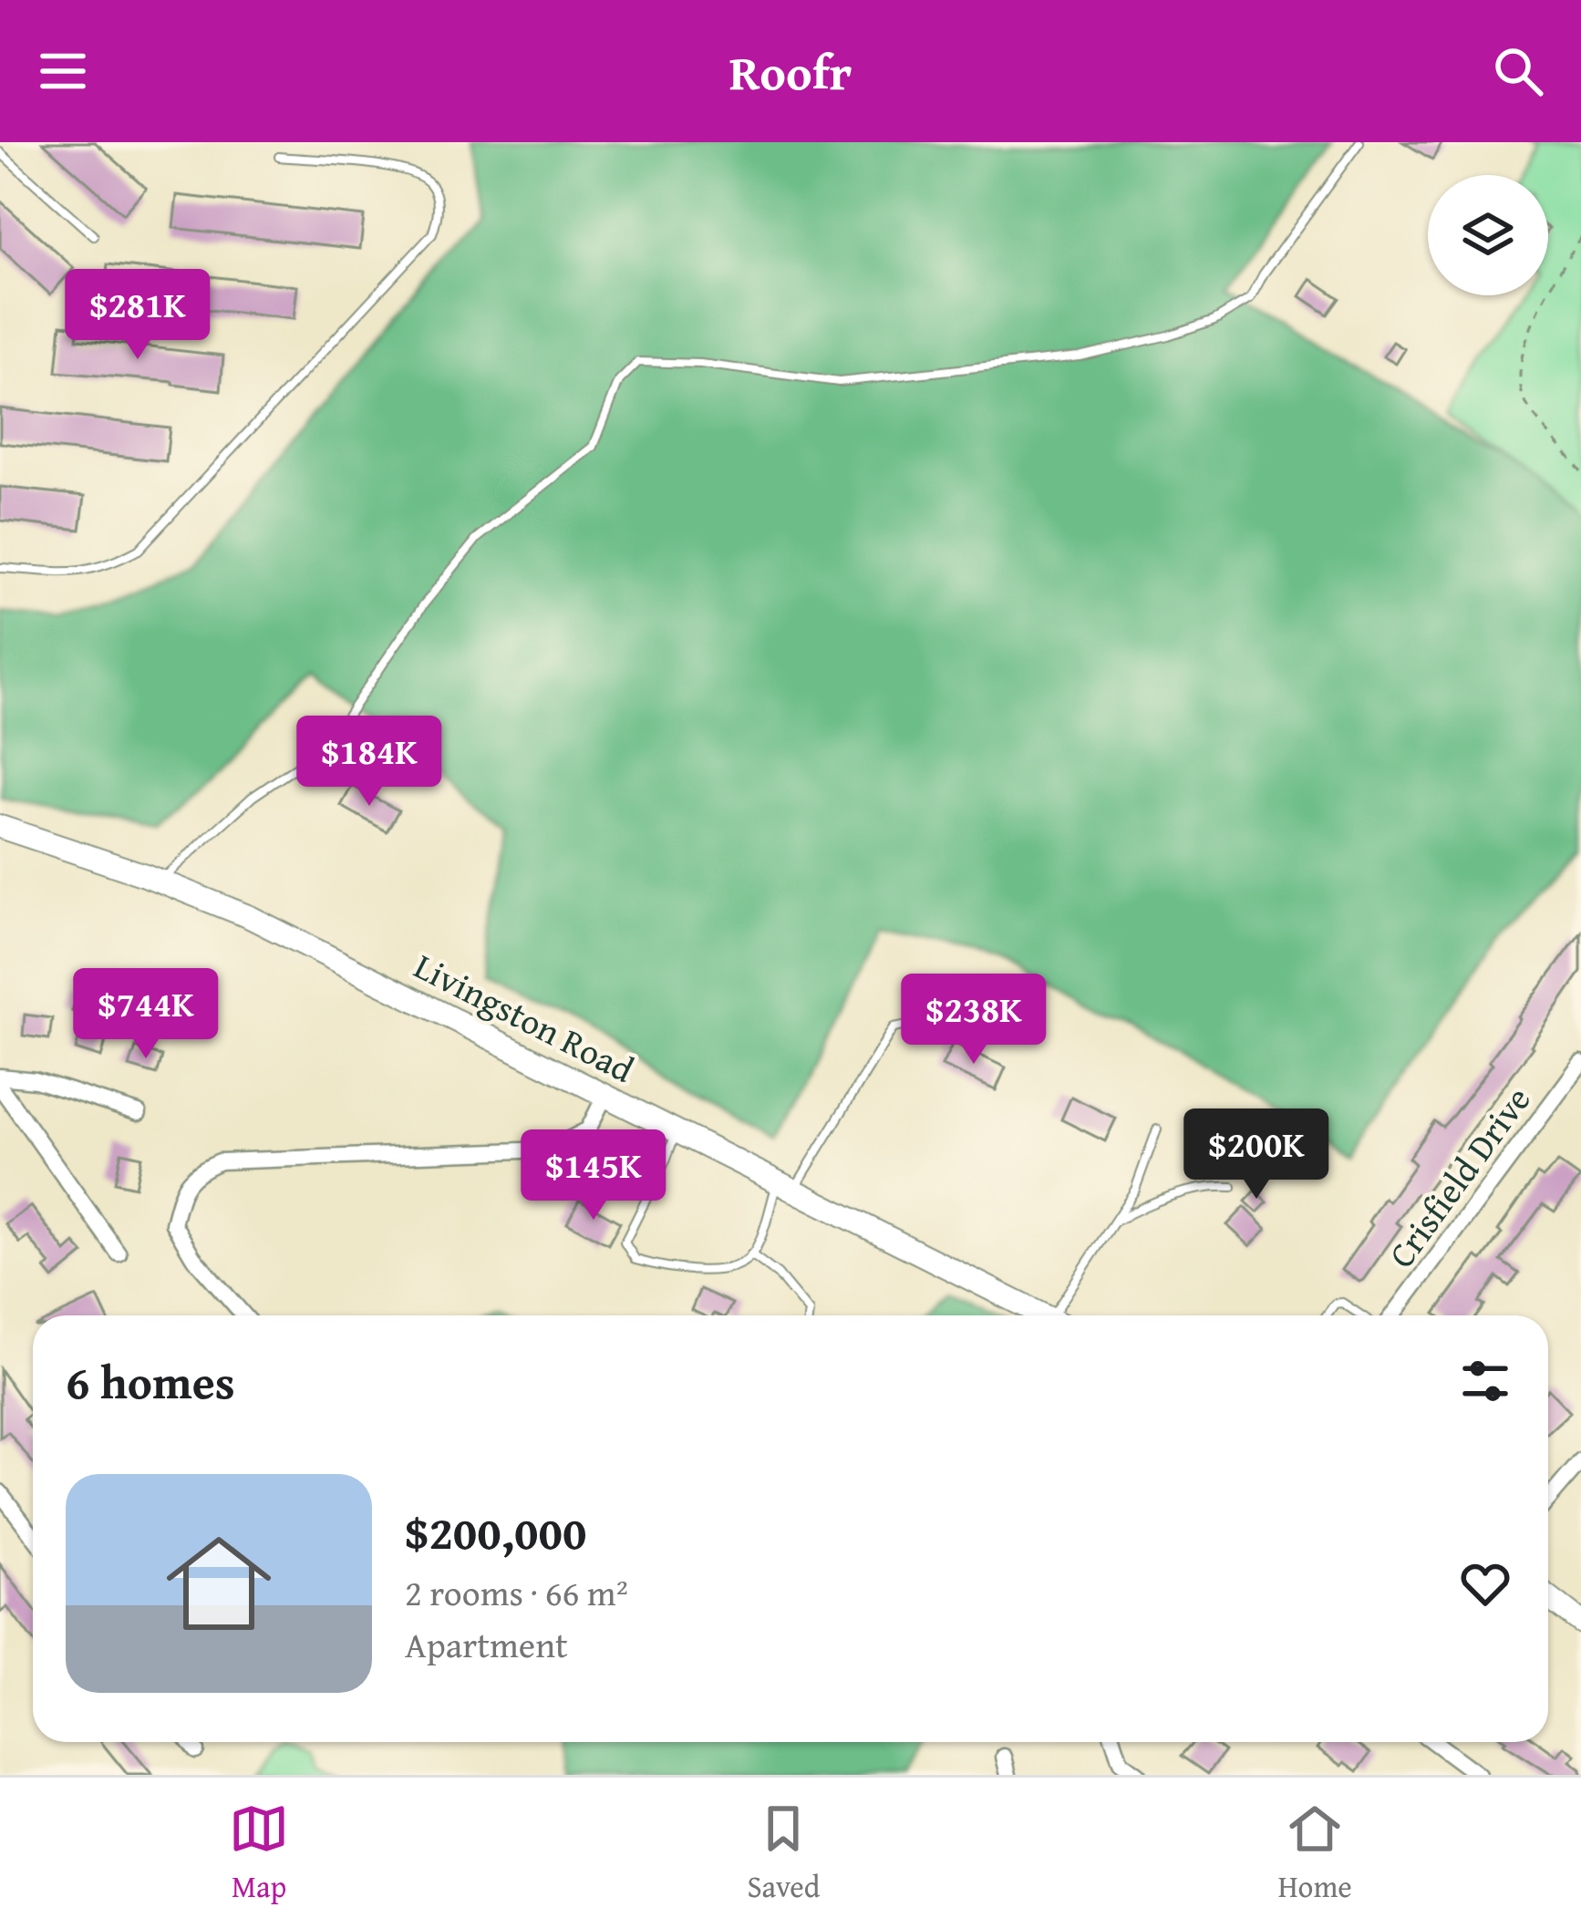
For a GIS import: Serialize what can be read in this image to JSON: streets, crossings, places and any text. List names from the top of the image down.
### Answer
{
  "streets": {
    "main road": ["Livingston Road"],
    "street": ["Crisfield Drive"]
  },
  "page": {
    "header": "Roofr",
    "price": [
      "$281K",
      "$184K",
      "$744K",
      "$238K",
      "$200K",
      "$145K"
    ],
    "heading": "6 homes",
    "list": [
      {
        "name": "$200,000",
        "note": "2 rooms · 66 m² · Apartment"
      }
    ],
    "tabs": ["Map", "Saved", "Home"]
  }
}
